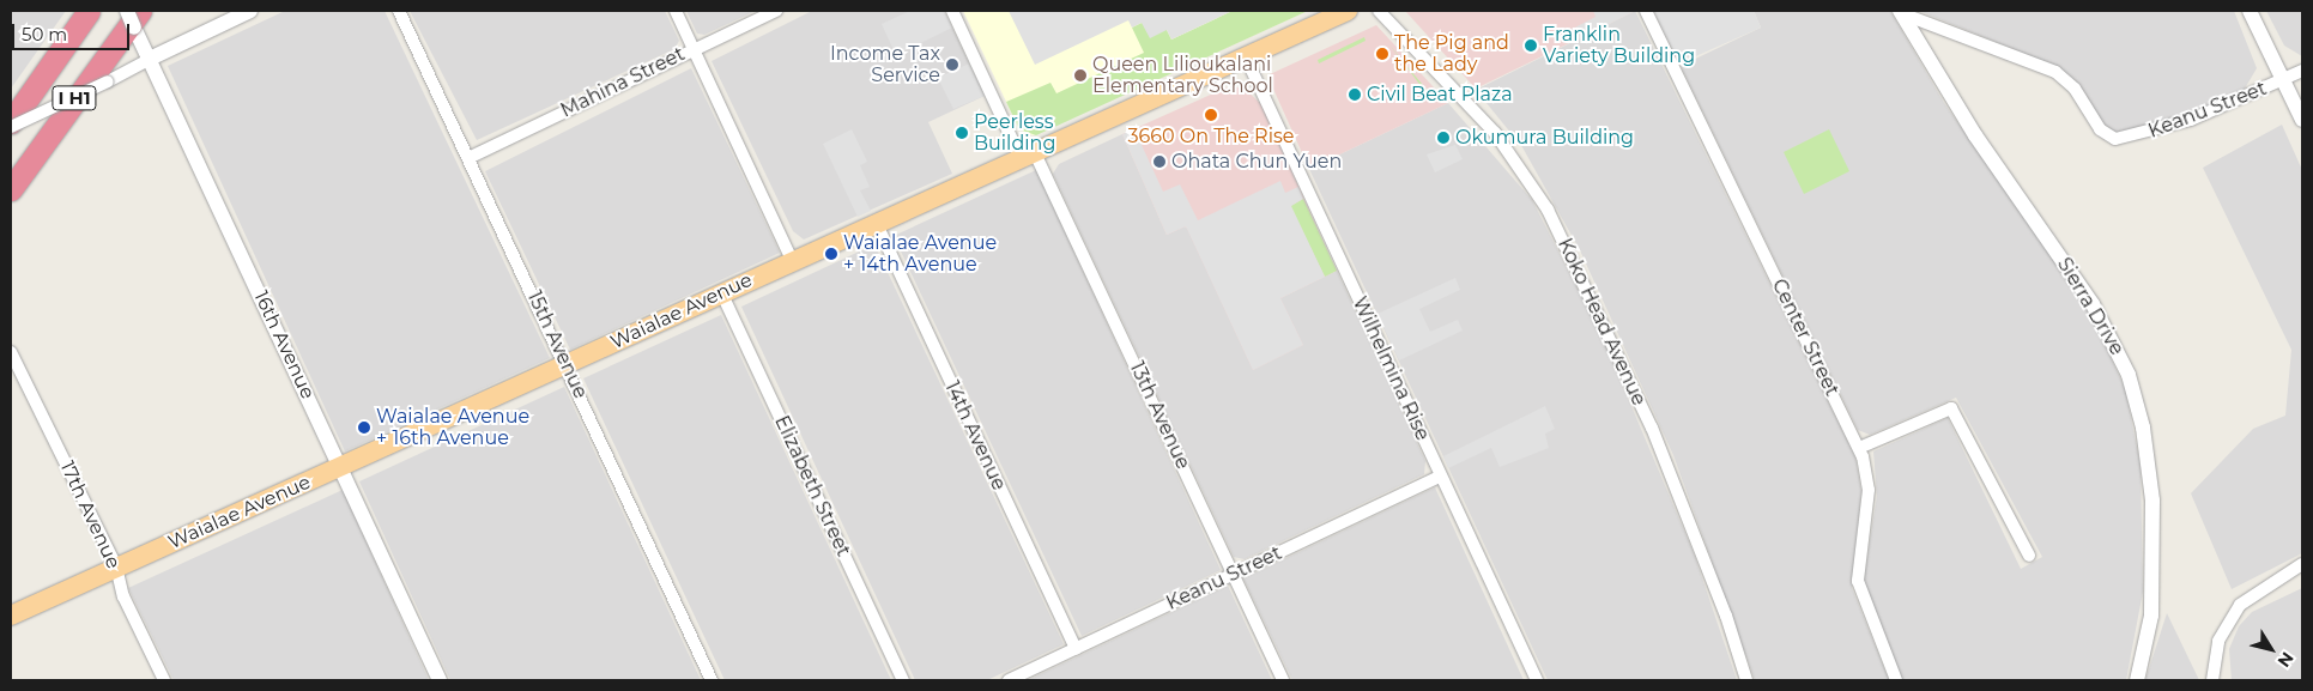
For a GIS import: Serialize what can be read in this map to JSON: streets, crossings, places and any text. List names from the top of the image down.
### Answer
{
  "streets": {
    "highway": ["I H1"],
    "main road": ["Waialae Avenue"],
    "street": [
      "Mahina Street",
      "Keanu Street",
      "Sierra Drive",
      "Koko Head Avenue",
      "Center Street",
      "16th Avenue",
      "15th Avenue",
      "Wilhelmina Rise",
      "13th Avenue",
      "14th Avenue",
      "Elizabeth Street",
      "17th Avenue"
    ]
  },
  "crossings": [
    ["Mahina Street", "15th Avenue"],
    ["I H1", "16th Avenue"],
    ["Keanu Street", "Sierra Drive"],
    ["Keanu Street", "Wilhelmina Rise"],
    ["Keanu Street", "13th Avenue"],
    ["Keanu Street", "14th Avenue"],
    ["Waialae Avenue", "16th Avenue"],
    ["Waialae Avenue", "15th Avenue"],
    ["Waialae Avenue", "Wilhelmina Rise"],
    ["Waialae Avenue", "13th Avenue"],
    ["Waialae Avenue", "14th Avenue"],
    ["Waialae Avenue", "Elizabeth Street"],
    ["Waialae Avenue", "17th Avenue"]
  ],
  "places": [
    "Franklin Variety Building",
    "The Pig and the Lady",
    "Income Tax Service",
    "Queen Lilioukalani Elementary School",
    "Civil Beat Plaza",
    "3660 On The Rise",
    "Peerless Building",
    "Okumura Building",
    "Ohata Chun Yuen",
    "Waialae Avenue + 14th Avenue",
    "Waialae Avenue + 16th Avenue"
  ],
  "scale_bar": "50 m",
  "north": "bottom right"
}
